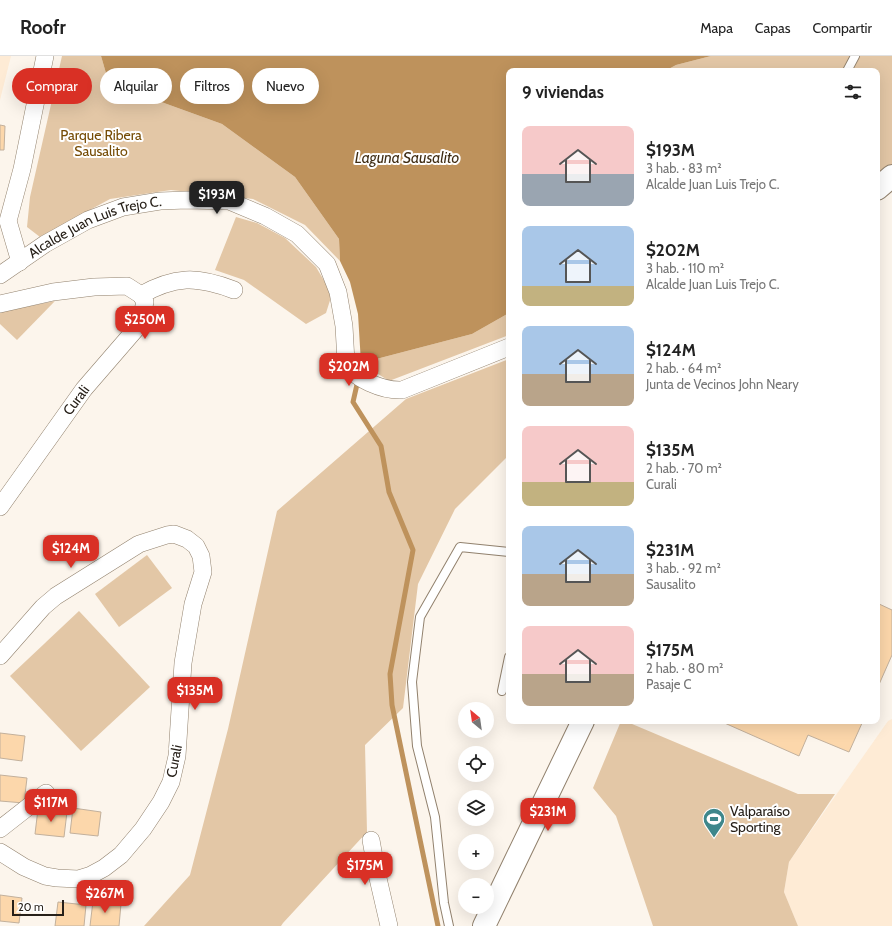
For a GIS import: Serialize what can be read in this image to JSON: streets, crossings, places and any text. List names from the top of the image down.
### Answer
{
  "streets": {
    "street": ["Alcalde Juan Luis Trejo C.", "Curali"]
  },
  "water": ["Laguna Sausalito"],
  "parks": ["Parque Ribera Sausalito"],
  "places": {
    "sports": ["Valparaíso Sporting"]
  },
  "scale_bar": "20 m",
  "north": "top left",
  "page": {
    "header": "Roofr",
    "nav": ["Mapa", "Capas", "Compartir"],
    "chip": [
      "Comprar",
      "Alquilar",
      "Filtros",
      "Nuevo"
    ],
    "heading": "9 viviendas",
    "list": [
      {
        "name": "$193M",
        "note": "3 hab. · 83 m² · Alcalde Juan Luis Trejo C."
      },
      {
        "name": "$202M",
        "note": "3 hab. · 110 m² · Alcalde Juan Luis Trejo C."
      },
      {
        "name": "$124M",
        "note": "2 hab. · 64 m² · Junta de Vecinos John Neary"
      },
      {
        "name": "$135M",
        "note": "2 hab. · 70 m² · Curali"
      },
      {
        "name": "$231M",
        "note": "3 hab. · 92 m² · Sausalito"
      },
      {
        "name": "$175M",
        "note": "2 hab. · 80 m² · Pasaje C"
      }
    ],
    "price": [
      "$193M",
      "$250M",
      "$202M",
      "$124M",
      "$135M",
      "$117M",
      "$231M",
      "$175M",
      "$267M"
    ],
    "map_buttons": ["+", "−"],
    "scale": "20 m"
  }
}
